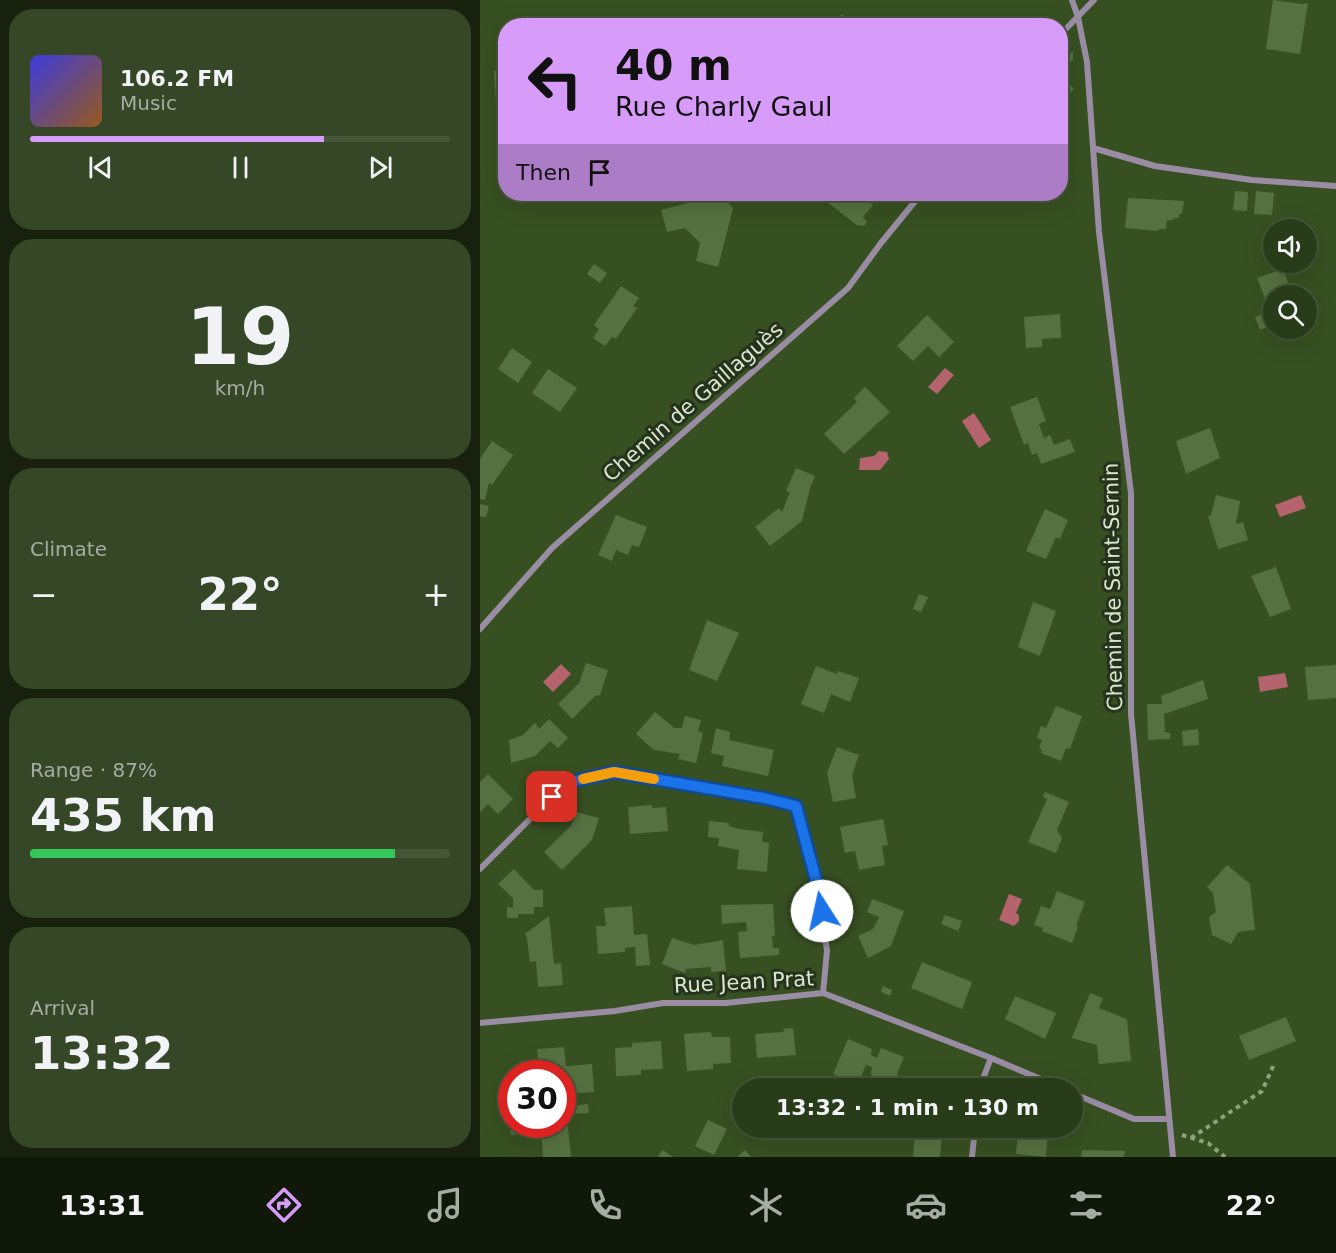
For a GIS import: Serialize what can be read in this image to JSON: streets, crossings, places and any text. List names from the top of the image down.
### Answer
{
  "streets": {
    "street": ["Chemin de Gaillaguès", "Chemin de Saint-Sernin", "Rue Jean Prat"]
  },
  "page": {
    "turn": ["40 m", "Rue Charly Gaul"],
    "song": ["106.2 FM", "Music"],
    "then": "Then",
    "tile": [
      ["19", "km/h"],
      "Climate",
      ["Range · 87%", "435 km"],
      ["Arrival", "13:32"]
    ],
    "heat": ["−", "22°", "+"],
    "limit": "30",
    "trip": "13:32 · 1 min · 130 m",
    "tabs": ["13:31", "22°"]
  }
}
